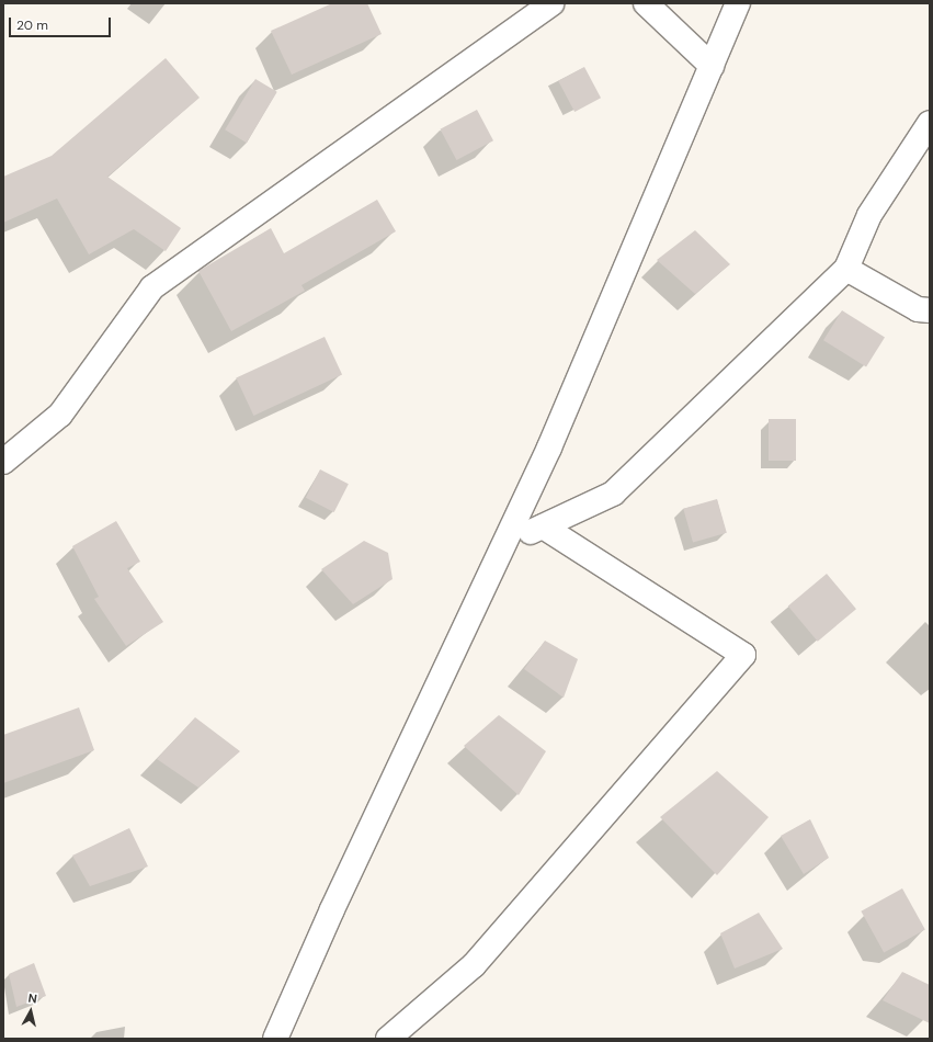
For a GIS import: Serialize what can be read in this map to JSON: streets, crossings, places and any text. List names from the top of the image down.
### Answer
{
  "scale_bar": "20 m",
  "north": "top"
}
